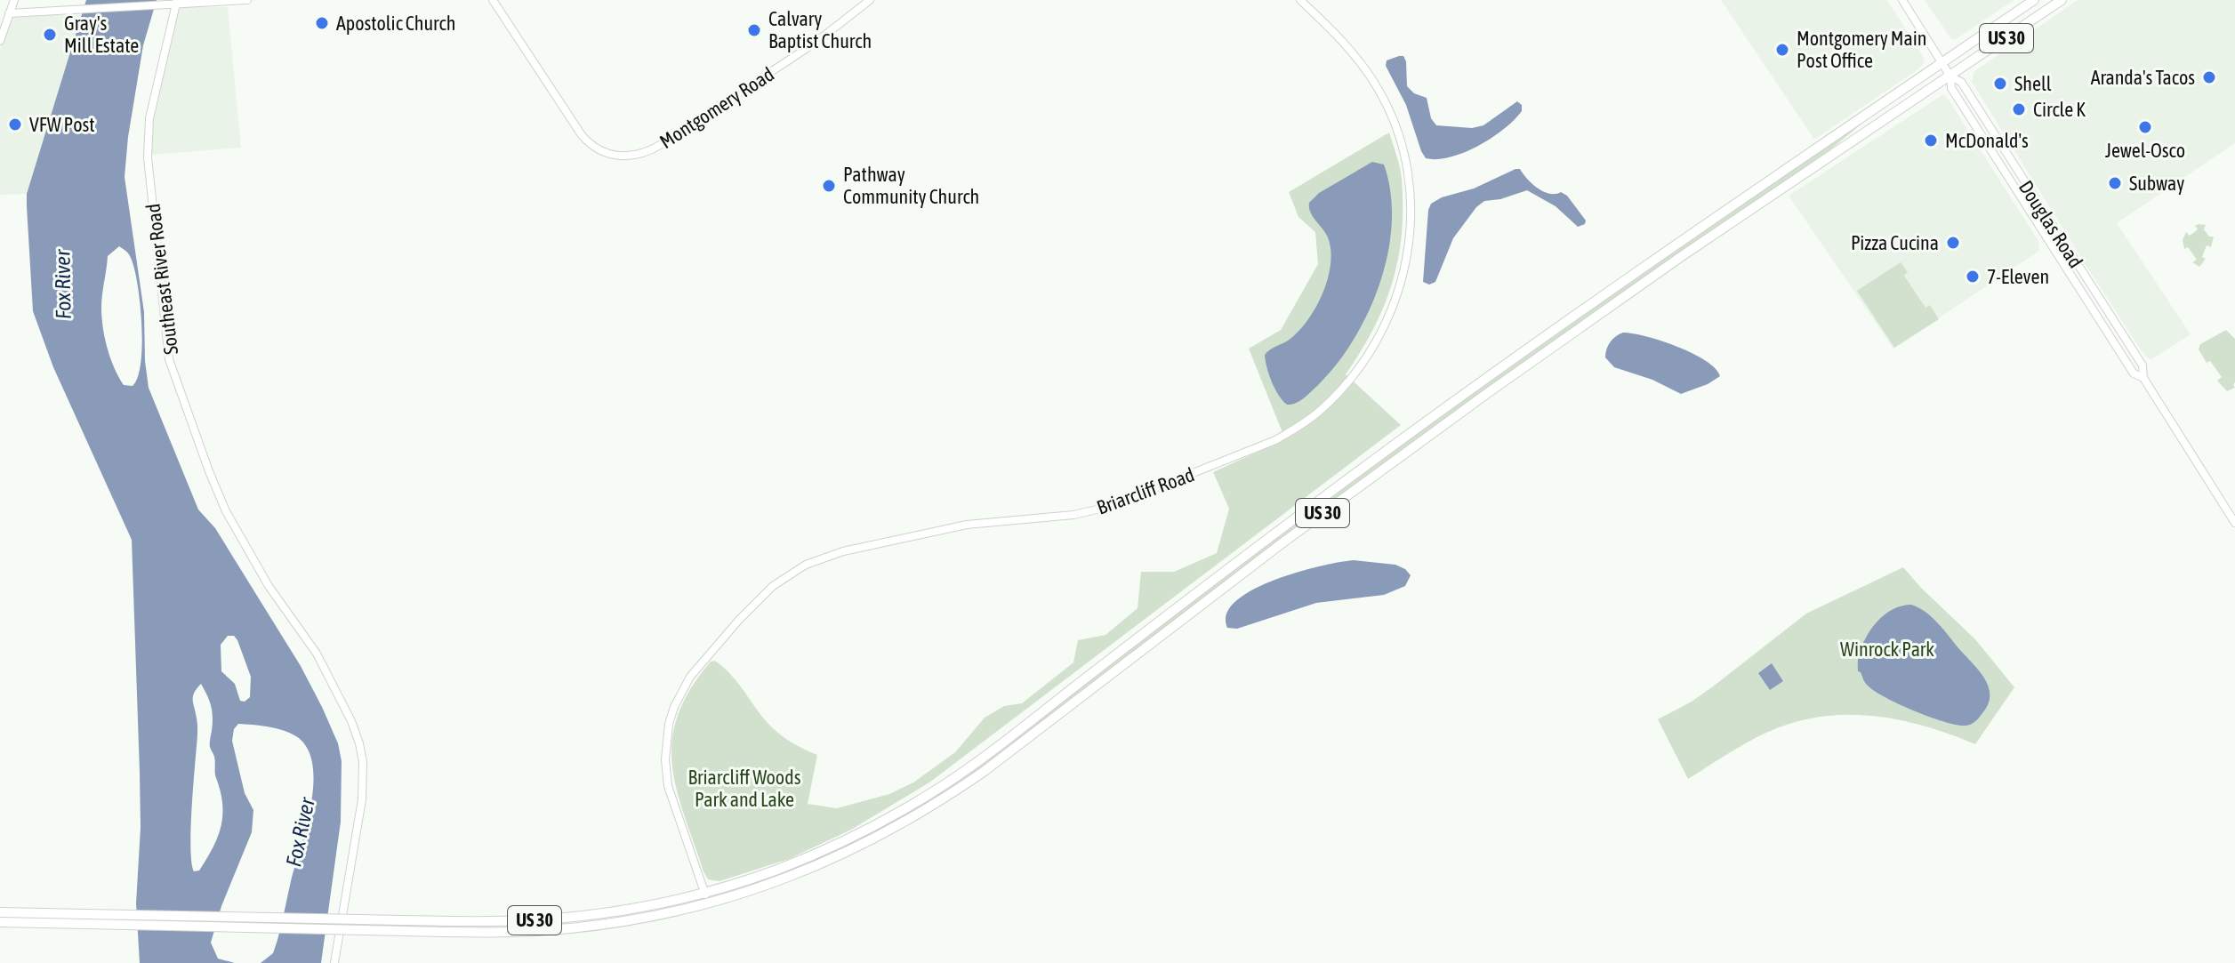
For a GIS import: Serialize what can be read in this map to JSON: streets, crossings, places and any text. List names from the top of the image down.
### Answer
{
  "streets": {
    "main road": ["US 30"],
    "street": [
      "Montgomery Road",
      "Douglas Road",
      "Southeast River Road",
      "Briarcliff Road"
    ]
  },
  "crossings": [
    ["US 30", "Douglas Road"],
    ["US 30", "Briarcliff Road"]
  ],
  "water": ["Fox River"],
  "parks": ["Winrock Park", "Briarcliff Woods Park and Lake"],
  "places": [
    "Apostolic Church",
    "Calvary Baptist Church",
    "Gray's Mill Estate",
    "Montgomery Main Post Office",
    "Aranda's Tacos",
    "Shell",
    "Circle K",
    "VFW Post",
    "Jewel-Osco",
    "McDonald's",
    "Subway",
    "Pathway Community Church",
    "Pizza Cucina",
    "7-Eleven"
  ]
}
